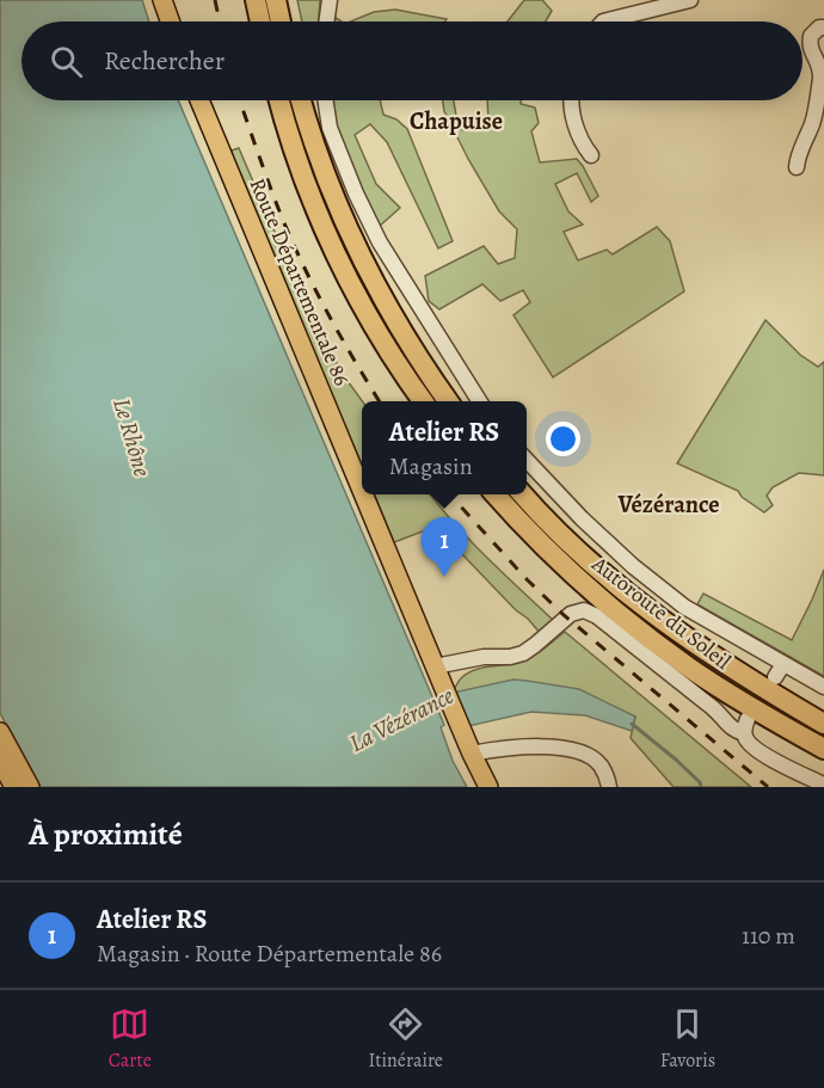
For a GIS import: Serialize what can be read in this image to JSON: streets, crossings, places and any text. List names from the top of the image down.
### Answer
{
  "streets": {
    "highway": ["Autoroute du Soleil"],
    "main road": ["Route Départementale 86"]
  },
  "districts": ["Chapuise", "Vézérance"],
  "water": ["Le Rhône", "La Vézérance"],
  "page": {
    "search": "Rechercher",
    "popup": ["Atelier RS", "Magasin"],
    "pins": "1",
    "heading": "À proximité",
    "list": [
      {
        "mark": "1",
        "name": "Atelier RS",
        "note": "Magasin · Route Départementale 86",
        "value": "110 m"
      }
    ],
    "nav": ["Carte", "Itinéraire", "Favoris"]
  }
}
